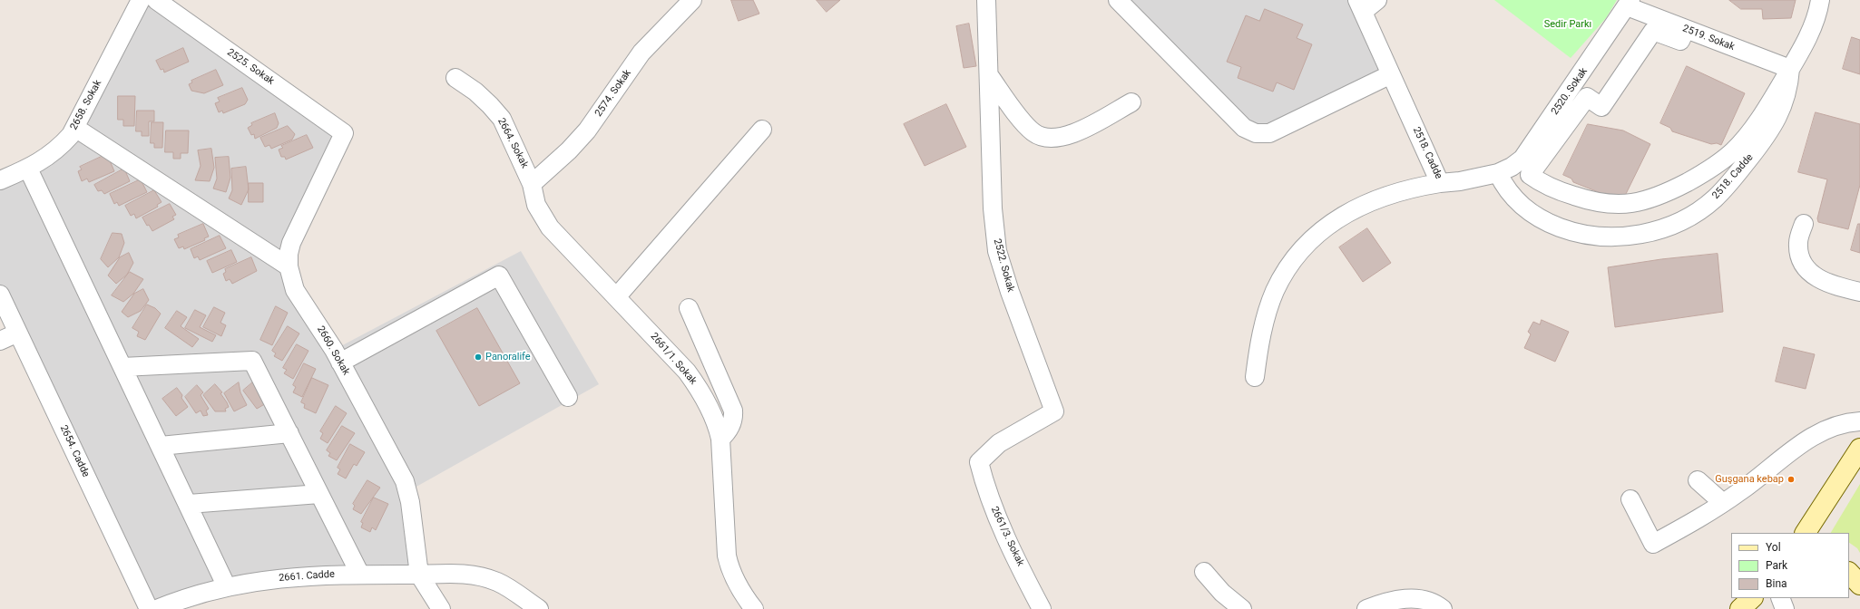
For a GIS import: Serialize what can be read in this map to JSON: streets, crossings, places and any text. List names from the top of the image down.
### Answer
{
  "streets": {
    "street": [
      "2519. Sokak",
      "2525. Sokak",
      "2520. Sokak",
      "2574. Sokak",
      "2658. Sokak",
      "2664. Sokak",
      "2518. Cadde",
      "2522. Sokak",
      "2660. Sokak",
      "2661/1. Sokak",
      "2654. Cadde",
      "2661/3. Sokak",
      "2661. Cadde"
    ]
  },
  "crossings": [
    ["2519. Sokak", "2520. Sokak"],
    ["2519. Sokak", "2518. Cadde"],
    ["2525. Sokak", "2660. Sokak"],
    ["2520. Sokak", "2518. Cadde"],
    ["2574. Sokak", "2664. Sokak"],
    ["2574. Sokak", "2661/1. Sokak"],
    ["2664. Sokak", "2661/1. Sokak"],
    ["2522. Sokak", "2661/3. Sokak"],
    ["2660. Sokak", "2661. Cadde"]
  ],
  "parks": ["Sedir Parkı"],
  "places": ["Panoralife", "Guşgana kebap"],
  "legend": ["Yol", "Park", "Bina"]
}
